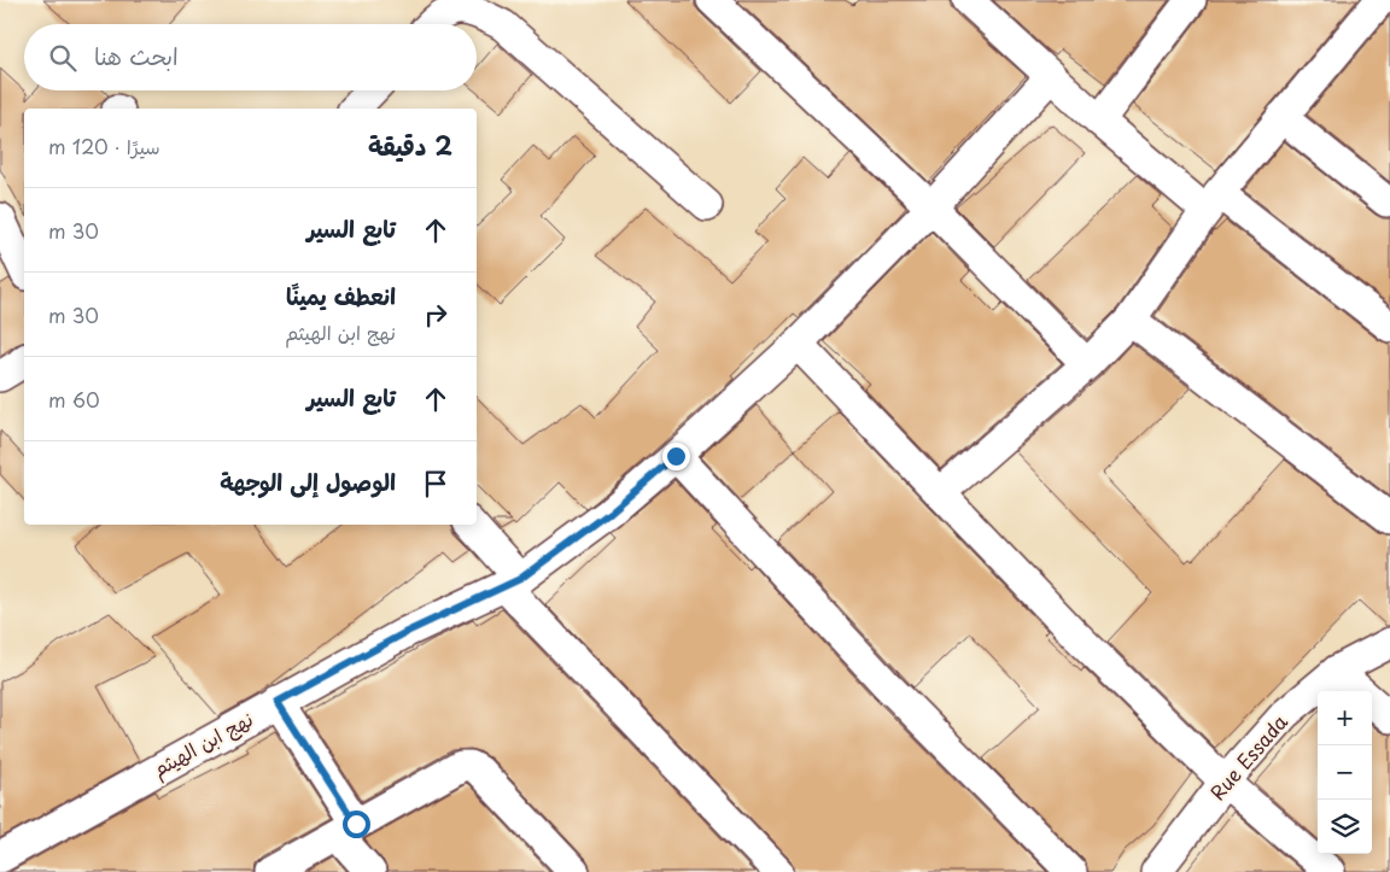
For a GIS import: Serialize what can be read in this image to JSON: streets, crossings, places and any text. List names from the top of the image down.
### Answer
{
  "streets": {
    "street": ["نهج ابن الهيثم", "Rue Essada"]
  },
  "page": {
    "search": "ابحث هنا",
    "heading": ["2 دقيقة", "سيرًا · 120 m"],
    "list": [
      ["تابع السير", "30 m"],
      ["انعطف يمينًا", "نهج ابن الهيثم", "30 m"],
      ["تابع السير", "60 m"],
      "الوصول إلى الوجهة"
    ],
    "map_buttons": ["+", "−"]
  }
}
